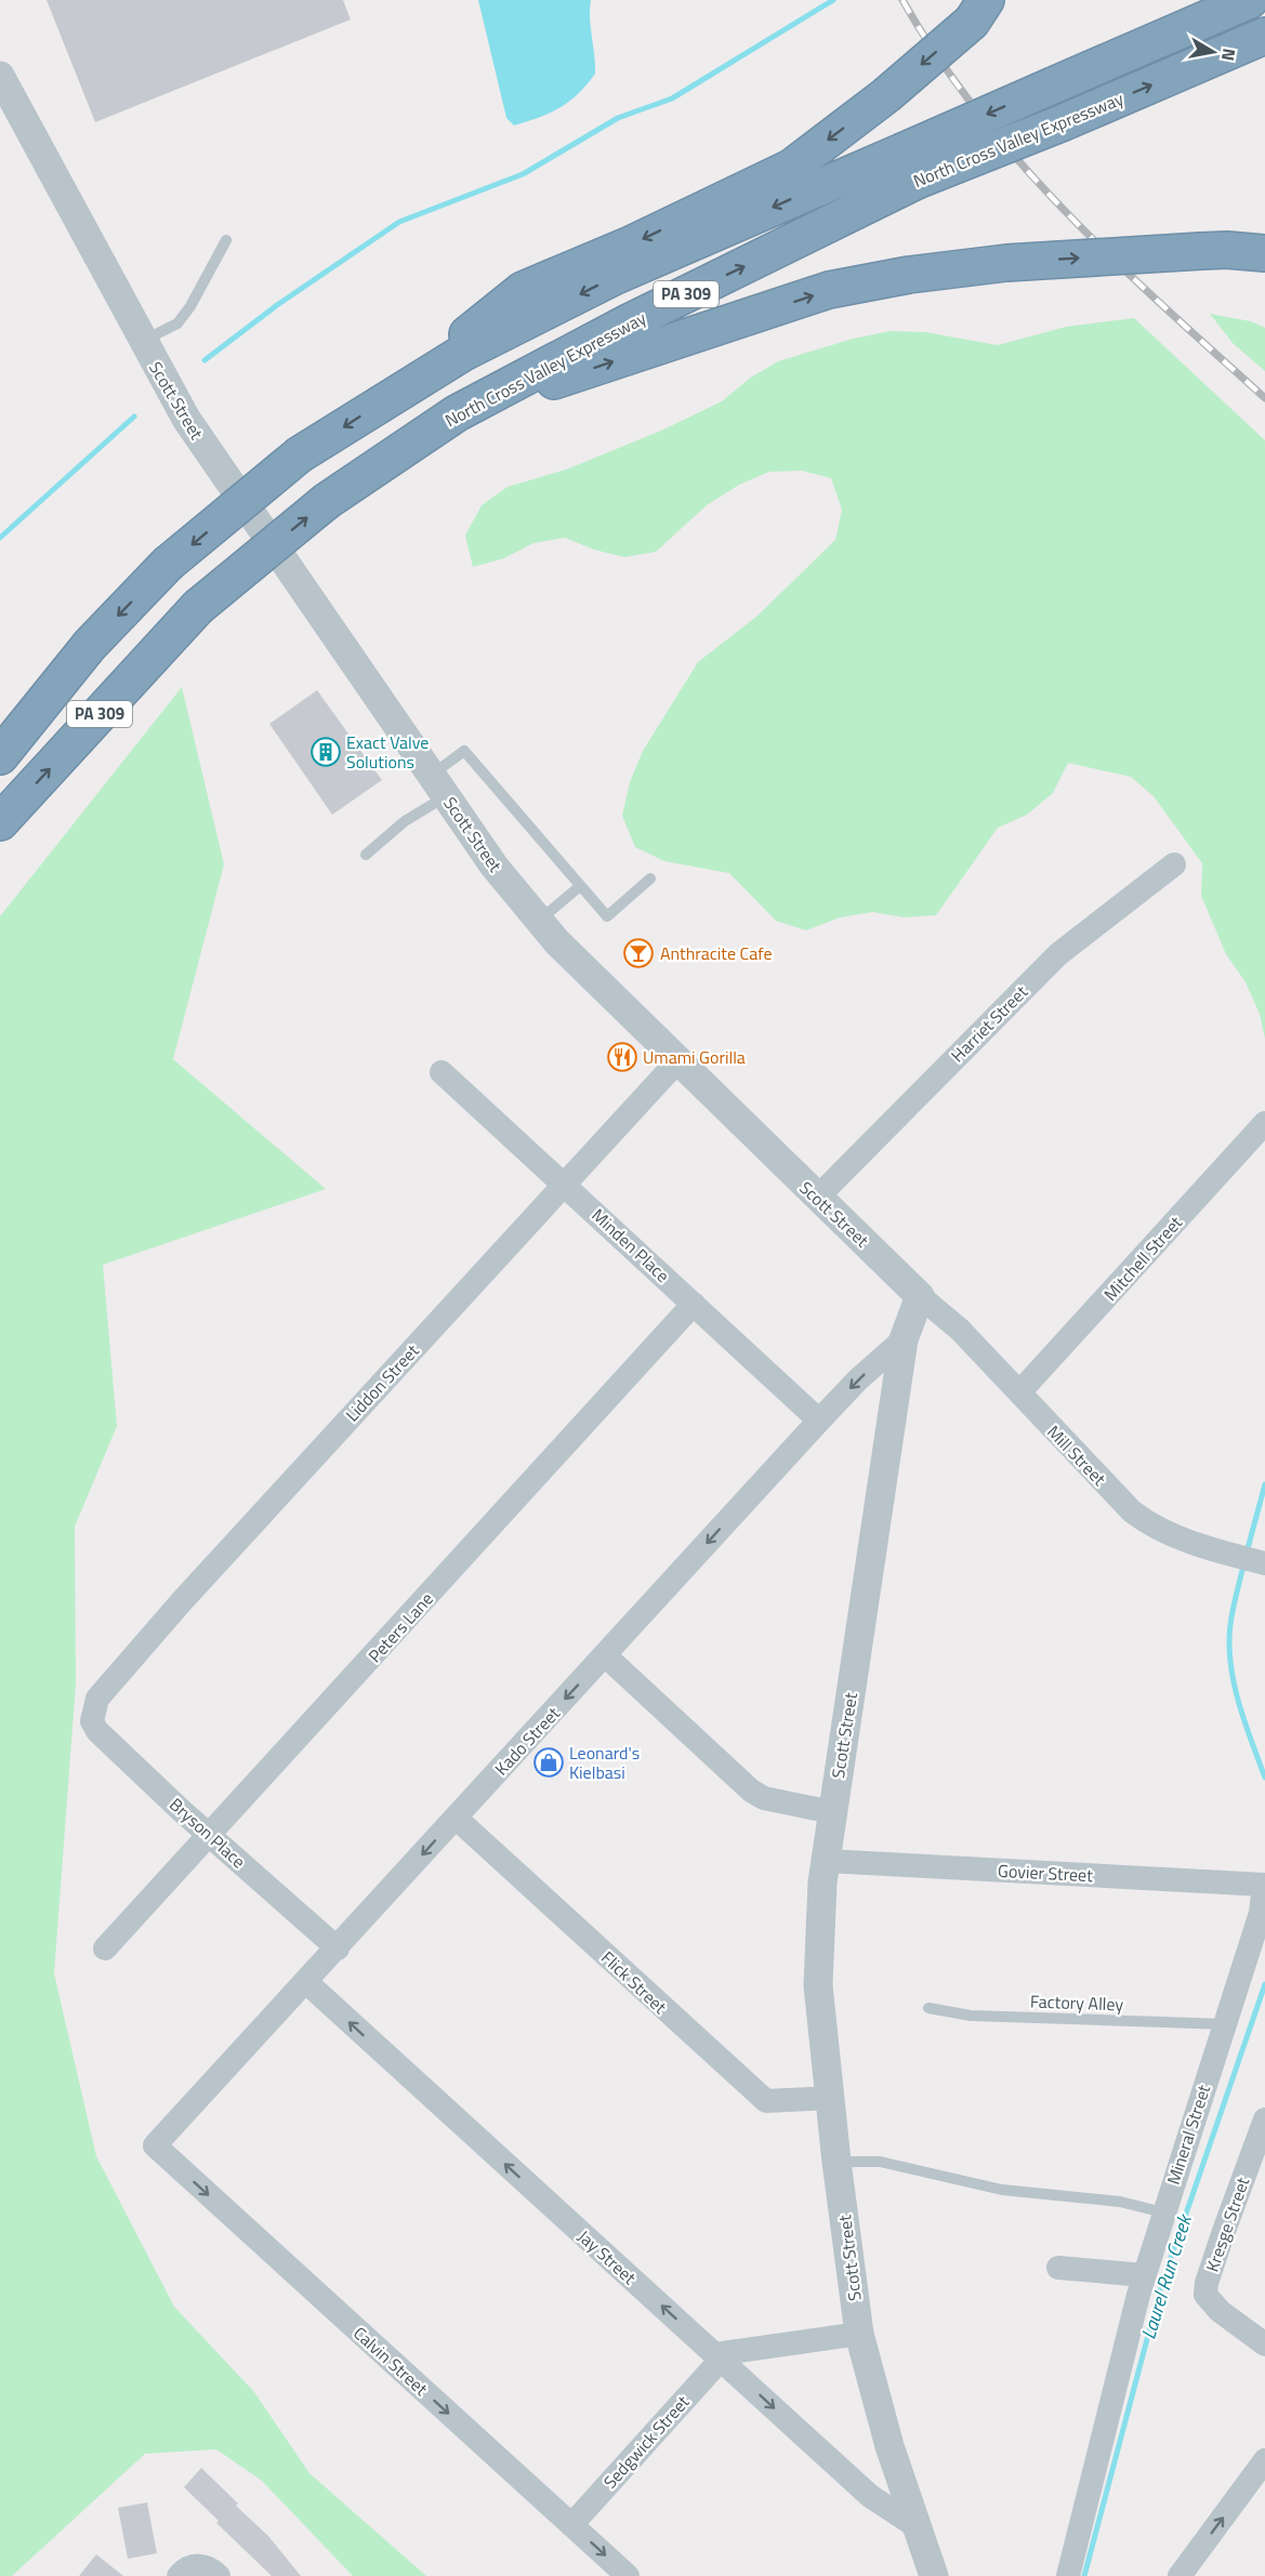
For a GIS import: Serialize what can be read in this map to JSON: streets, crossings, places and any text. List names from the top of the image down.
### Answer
{
  "streets": {
    "highway": ["North Cross Valley Expressway", "PA 309"],
    "street": [
      "Scott Street",
      "Harriet Street",
      "Minden Place",
      "Mitchell Street",
      "Liddon Street",
      "Mill Street",
      "Peters Lane",
      "Kado Street",
      "Bryson Place",
      "Govier Street",
      "Flick Street",
      "Mineral Street",
      "Kresge Street",
      "Jay Street",
      "Calvin Street",
      "Sedgwick Street"
    ],
    "lane": ["Factory Alley"]
  },
  "crossings": [
    ["Scott Street", "Harriet Street"],
    ["Scott Street", "Liddon Street"],
    ["Scott Street", "Mill Street"],
    ["Scott Street", "Kado Street"],
    ["Scott Street", "Govier Street"],
    ["Scott Street", "Flick Street"],
    ["Scott Street", "Jay Street"],
    ["Minden Place", "Liddon Street"],
    ["Minden Place", "Peters Lane"],
    ["Minden Place", "Kado Street"],
    ["Mitchell Street", "Mill Street"],
    ["Liddon Street", "Bryson Place"],
    ["Peters Lane", "Bryson Place"],
    ["Kado Street", "Bryson Place"],
    ["Kado Street", "Flick Street"],
    ["Kado Street", "Jay Street"],
    ["Kado Street", "Calvin Street"],
    ["Govier Street", "Mineral Street"],
    ["Factory Alley", "Mineral Street"],
    ["Jay Street", "Sedgwick Street"],
    ["Calvin Street", "Sedgwick Street"]
  ],
  "one_way": ["Kado Street", "Calvin Street"],
  "water": ["Laurel Run Creek"],
  "places": {
    "building": ["Exact Valve Solutions"],
    "bar": ["Anthracite Cafe"],
    "restaurant": ["Umami Gorilla"],
    "shop": ["Leonard's Kielbasi"]
  },
  "north": "right"
}
